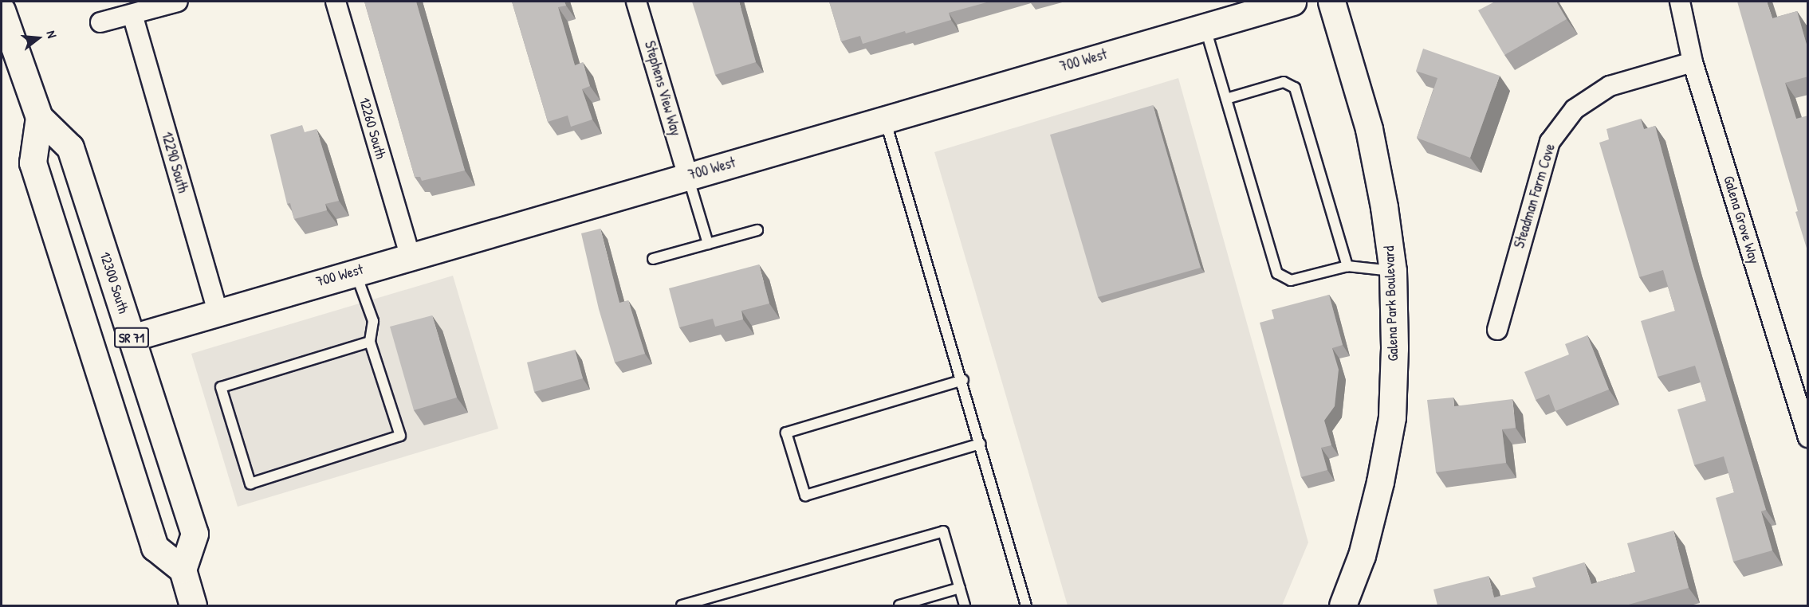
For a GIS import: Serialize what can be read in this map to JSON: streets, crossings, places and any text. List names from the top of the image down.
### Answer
{
  "streets": {
    "street": [
      "700 West",
      "Stephens View Way",
      "12260 South",
      "12290 South",
      "Steadman Farm Cove",
      "Galena Grove Way",
      "12300 South",
      "Galena Park Boulevard",
      "SR 71"
    ]
  },
  "crossings": [
    ["700 West", "Stephens View Way"],
    ["700 West", "12260 South"],
    ["700 West", "12290 South"],
    ["700 West", "12300 South"],
    ["Steadman Farm Cove", "Galena Grove Way"]
  ],
  "north": "right"
}
